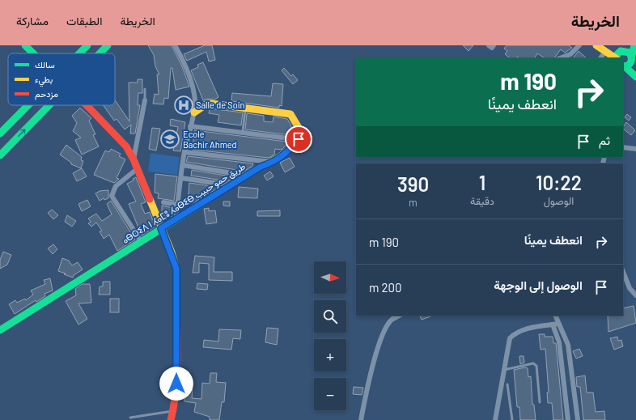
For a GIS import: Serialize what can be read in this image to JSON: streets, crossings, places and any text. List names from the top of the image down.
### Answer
{
  "streets": {
    "main road": ["ⴰⴱⵔⵉⴷ ⵏ ⵃⴰⵎⵓ ⵃⴰⴱⵉⴱ طريق حمو حبيب"]
  },
  "places": {
    "hospital": ["Salle de Soin"],
    "school or university": ["Ecole Bachir Ahmed"]
  },
  "legend": ["سالك", "بطيء", "مزدحم"],
  "north": "right",
  "page": {
    "header": "الخريطة",
    "nav": ["الخريطة", "الطبقات", "مشاركة"],
    "turn": ["190 m", "انعطف يمينًا"],
    "then": "ثم",
    "eta": [
      "10:22",
      "الوصول",
      "1",
      "دقيقة",
      "390",
      "m"
    ],
    "list": [
      {
        "name": "انعطف يمينًا",
        "value": "190 m"
      },
      {
        "name": "الوصول إلى الوجهة",
        "value": "200 m"
      }
    ],
    "map_buttons": ["+", "−"]
  }
}
